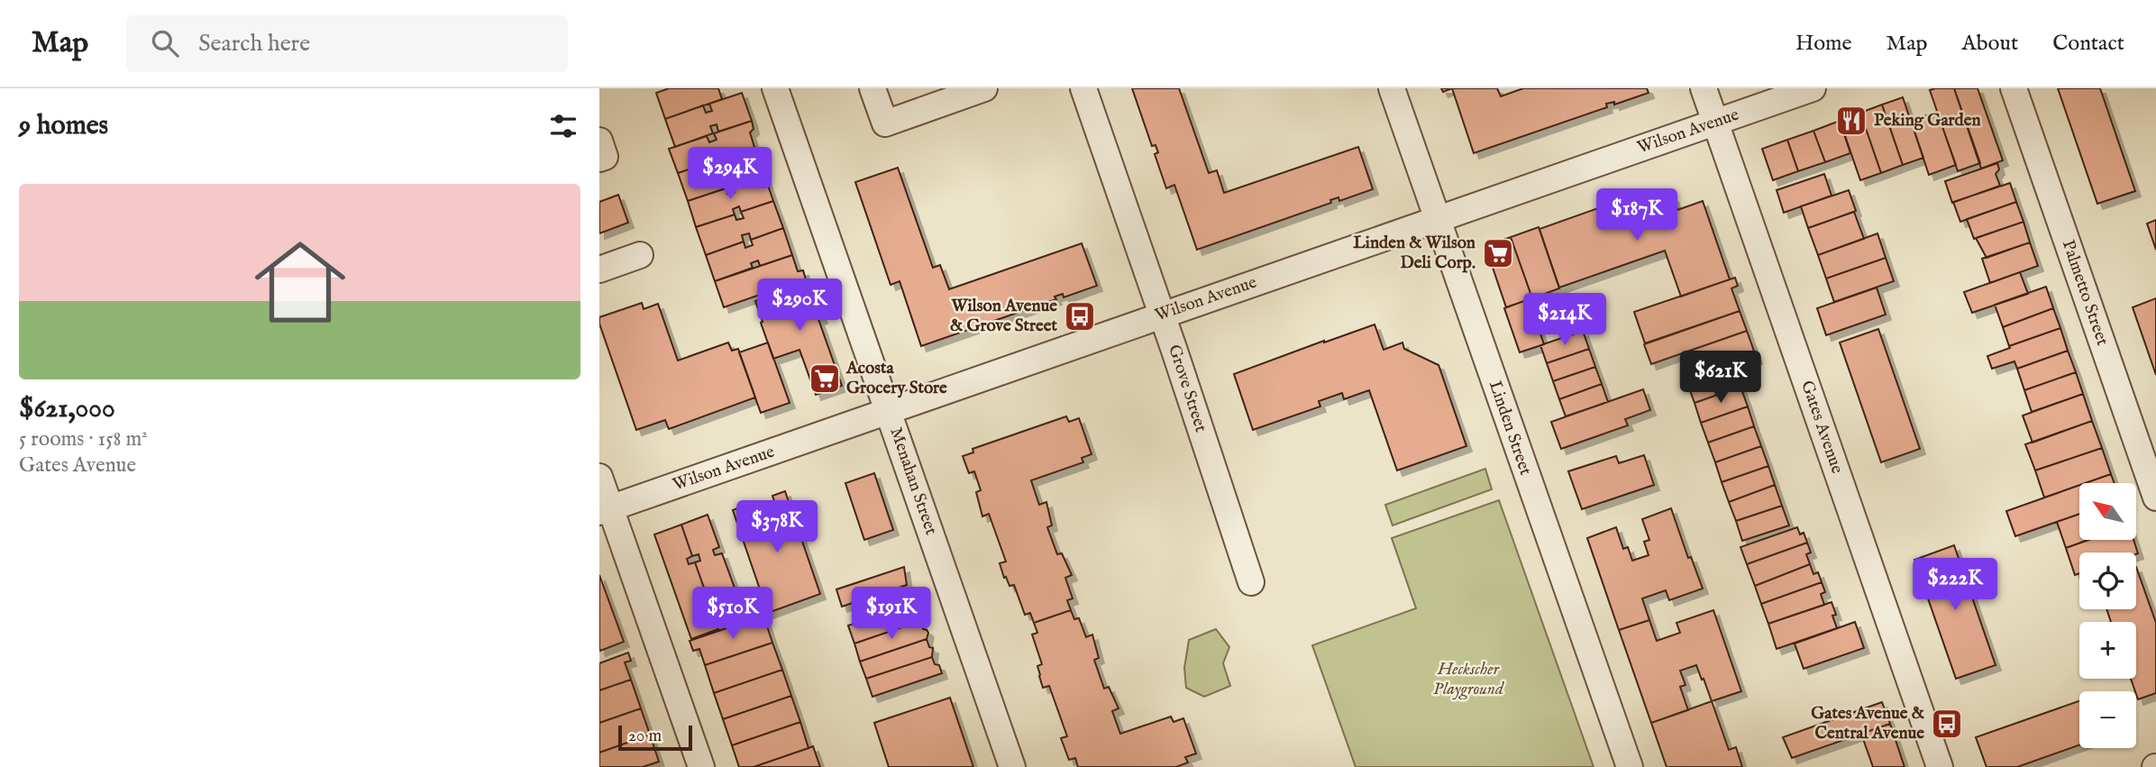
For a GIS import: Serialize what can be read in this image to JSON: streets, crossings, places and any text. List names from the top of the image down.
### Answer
{
  "streets": {
    "street": [
      "Wilson Avenue",
      "Palmetto Street",
      "Grove Street",
      "Gates Avenue",
      "Linden Street",
      "Menahan Street"
    ]
  },
  "crossings": [
    ["Wilson Avenue", "Grove Street"],
    ["Wilson Avenue", "Gates Avenue"],
    ["Wilson Avenue", "Linden Street"],
    ["Wilson Avenue", "Menahan Street"]
  ],
  "parks": ["Heckscher Playground"],
  "places": {
    "restaurant": ["Peking Garden"],
    "supermarket": ["Linden & Wilson Deli Corp.", "Acosta Grocery Store"],
    "bus stop": ["Wilson Avenue & Grove Street", "Gates Avenue & Central Avenue"]
  },
  "scale_bar": "20 m",
  "north": "top left",
  "page": {
    "header": "Map",
    "search": "Search here",
    "nav": [
      "Home",
      "Map",
      "About",
      "Contact"
    ],
    "heading": "9 homes",
    "price": [
      "$294K",
      "$187K",
      "$290K",
      "$214K",
      "$621K",
      "$378K",
      "$222K",
      "$510K",
      "$191K"
    ],
    "list": [
      {
        "name": "$621,000",
        "note": "5 rooms · 158 m² · Gates Avenue"
      }
    ],
    "map_buttons": ["+", "−"],
    "scale": "20 m"
  }
}
